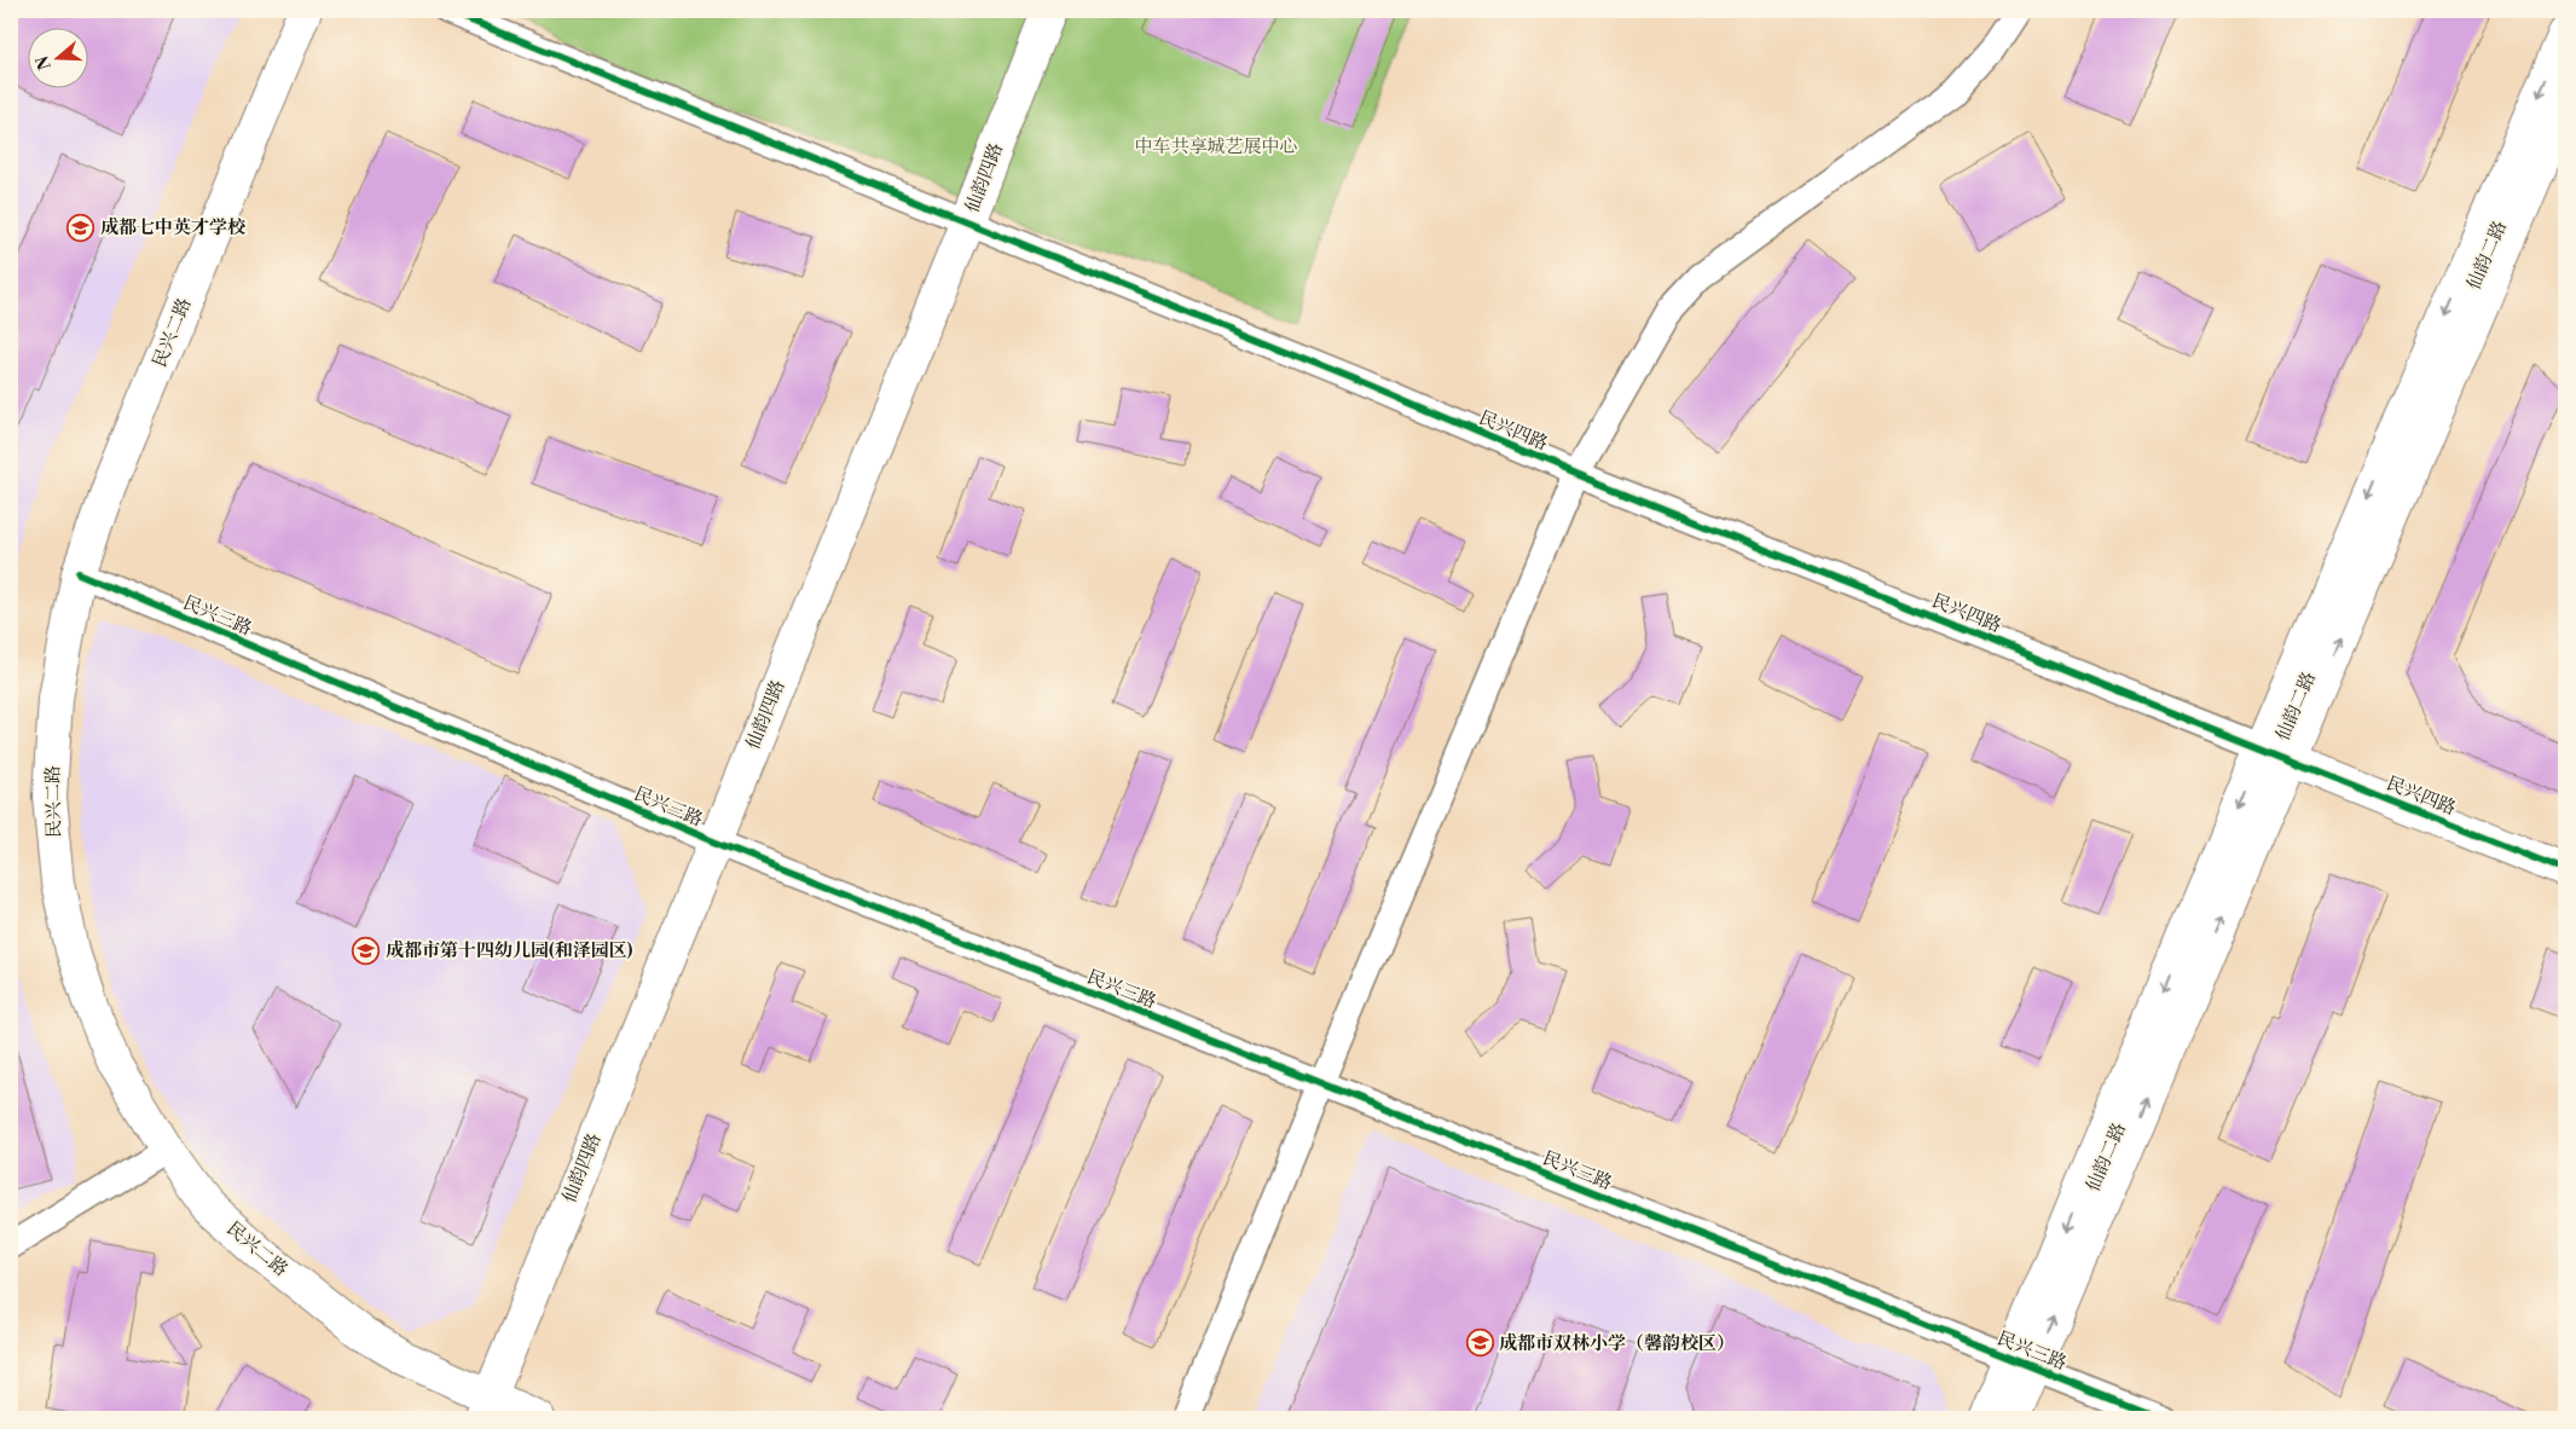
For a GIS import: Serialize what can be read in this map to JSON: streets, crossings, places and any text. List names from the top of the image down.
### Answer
{
  "streets": {
    "street": [
      "仙韵四路",
      "仙韵二路",
      "民兴二路",
      "民兴四路",
      "民兴三路"
    ]
  },
  "crossings": [
    ["仙韵四路", "民兴二路"],
    ["仙韵四路", "民兴四路"],
    ["仙韵四路", "民兴三路"],
    ["仙韵二路", "民兴四路"],
    ["仙韵二路", "民兴三路"],
    ["民兴二路", "民兴三路"]
  ],
  "parks": ["中车共享城艺展中心"],
  "places": {
    "school or university": ["成都七中英才学校", "成都市第十四幼儿园(和泽园区)", "成都市双林小学（馨韵校区）"]
  },
  "north": "left"
}
